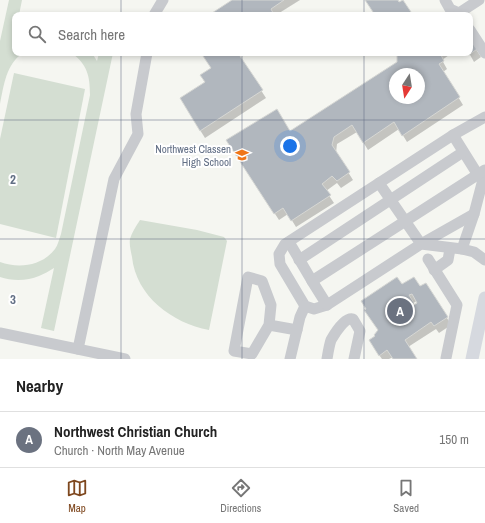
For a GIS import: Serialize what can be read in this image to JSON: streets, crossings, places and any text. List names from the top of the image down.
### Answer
{
  "places": {
    "school or university": ["Northwest Classen High School"]
  },
  "north": "bottom",
  "page": {
    "search": "Search here",
    "pins": "A",
    "heading": "Nearby",
    "list": [
      {
        "mark": "A",
        "name": "Northwest Christian Church",
        "note": "Church · North May Avenue",
        "value": "150 m"
      }
    ],
    "nav": ["Map", "Directions", "Saved"]
  },
  "grid": {
    "rows": ["2", "3"]
  }
}
